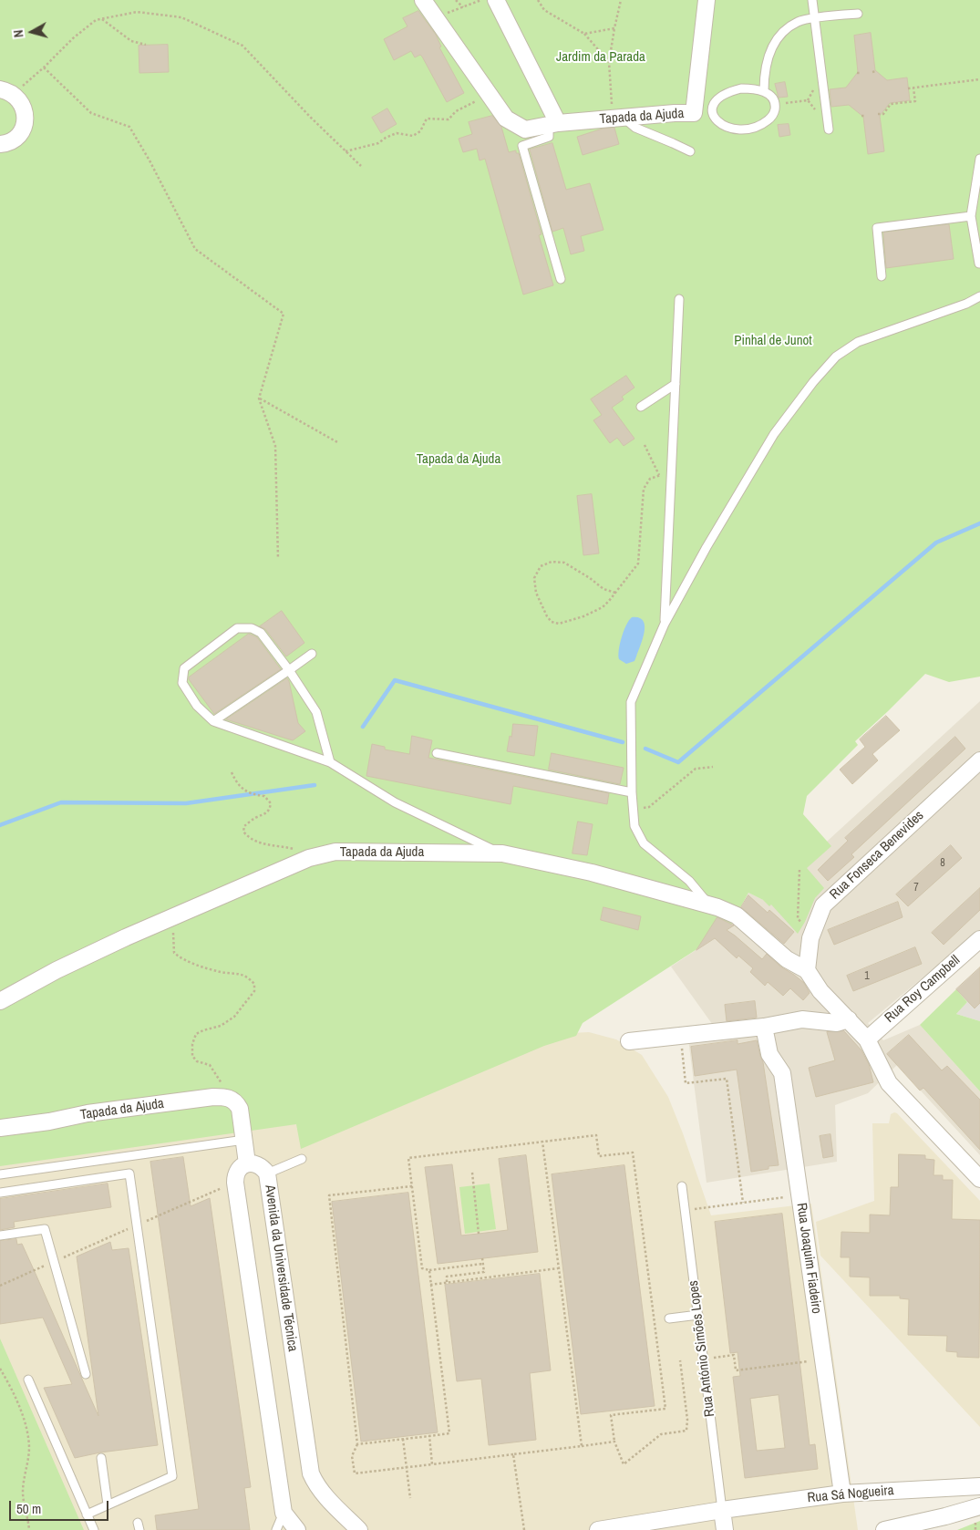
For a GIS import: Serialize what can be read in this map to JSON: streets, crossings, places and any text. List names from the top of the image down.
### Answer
{
  "streets": {
    "street": [
      "Tapada da Ajuda",
      "Rua Fonseca Benevides",
      "Rua Roy Campbell",
      "Rua Joaquim Fiadeiro",
      "Avenida da Universidade Técnica",
      "Rua Sá Nogueira"
    ],
    "lane": ["Rua António Simões Lopes"]
  },
  "crossings": [
    ["Tapada da Ajuda", "Rua Fonseca Benevides"],
    ["Rua Joaquim Fiadeiro", "Rua Sá Nogueira"],
    ["Rua António Simões Lopes", "Rua Sá Nogueira"]
  ],
  "parks": ["Jardim da Parada", "Pinhal de Junot", "Tapada da Ajuda"],
  "house_numbers": ["8", "7", "1"],
  "scale_bar": "50 m",
  "north": "left"
}
